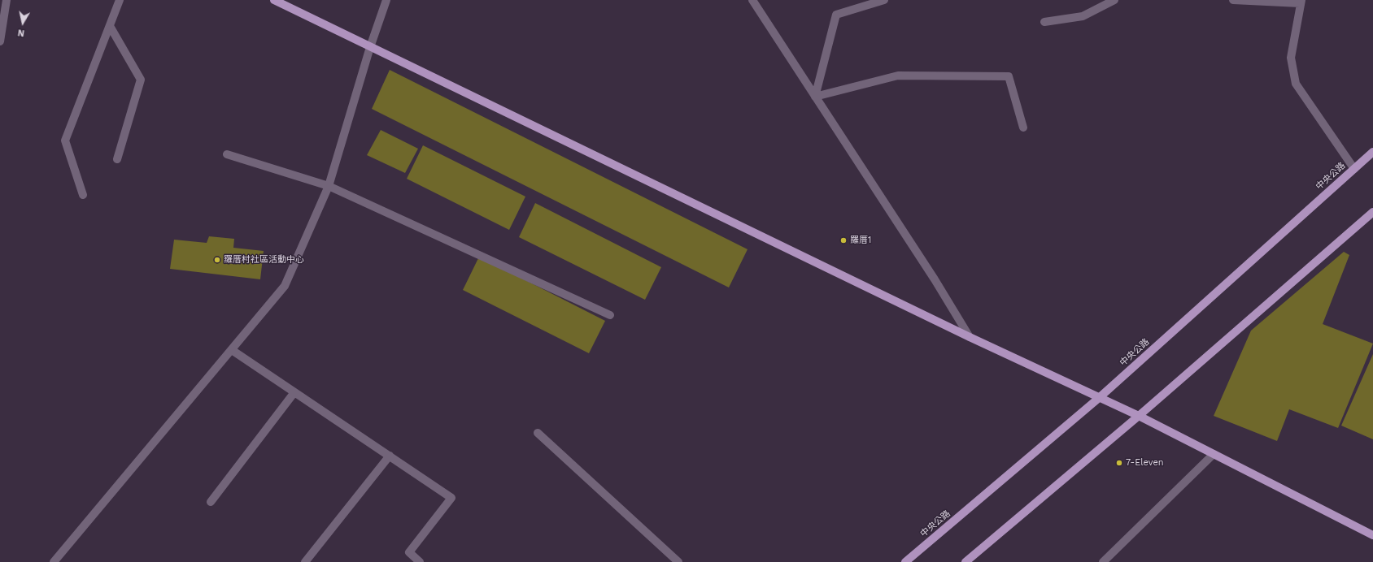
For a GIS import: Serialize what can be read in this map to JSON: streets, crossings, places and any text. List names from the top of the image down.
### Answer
{
  "streets": {
    "main road": ["中央公路"]
  },
  "places": ["羅厝1", "羅厝村社區活動中心", "7-Eleven"],
  "north": "bottom"
}
